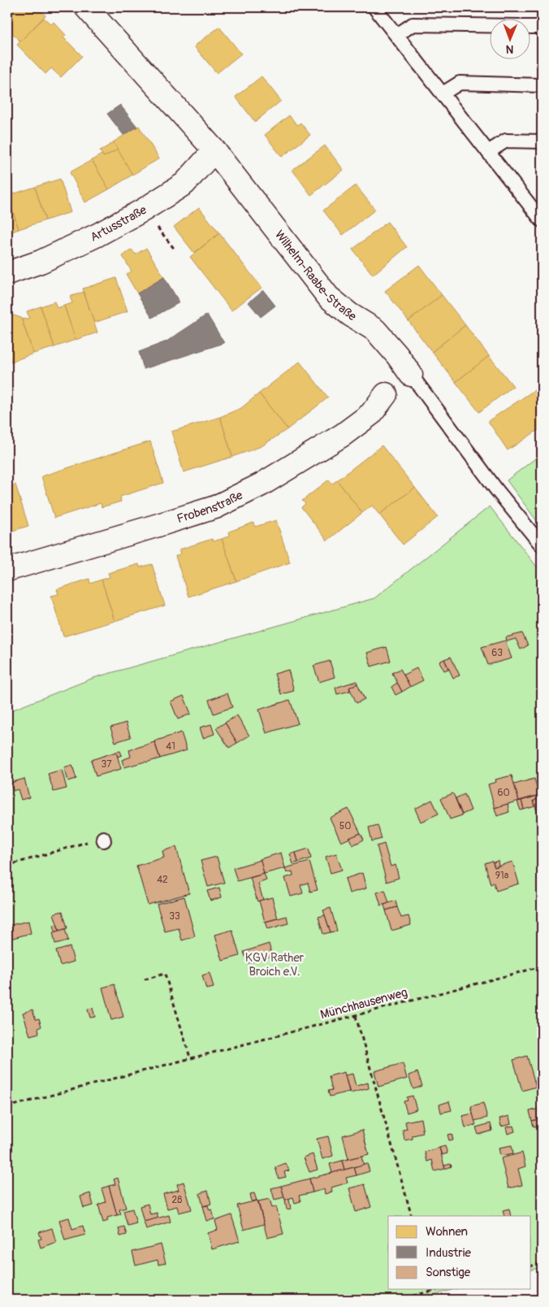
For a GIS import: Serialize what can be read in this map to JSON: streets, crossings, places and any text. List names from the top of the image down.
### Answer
{
  "streets": {
    "street": ["Artusstraße", "Wilhelm-Raabe-Straße", "Frobenstraße"],
    "path": ["Münchhausenweg"]
  },
  "crossings": [
    ["Artusstraße", "Wilhelm-Raabe-Straße"]
  ],
  "parks": ["KGV Rather Broich e.V."],
  "house_numbers": [
    "63",
    "41",
    "37",
    "60",
    "50",
    "91a",
    "42",
    "33",
    "28"
  ],
  "legend": ["Wohnen", "Industrie", "Sonstige"],
  "north": "bottom"
}
